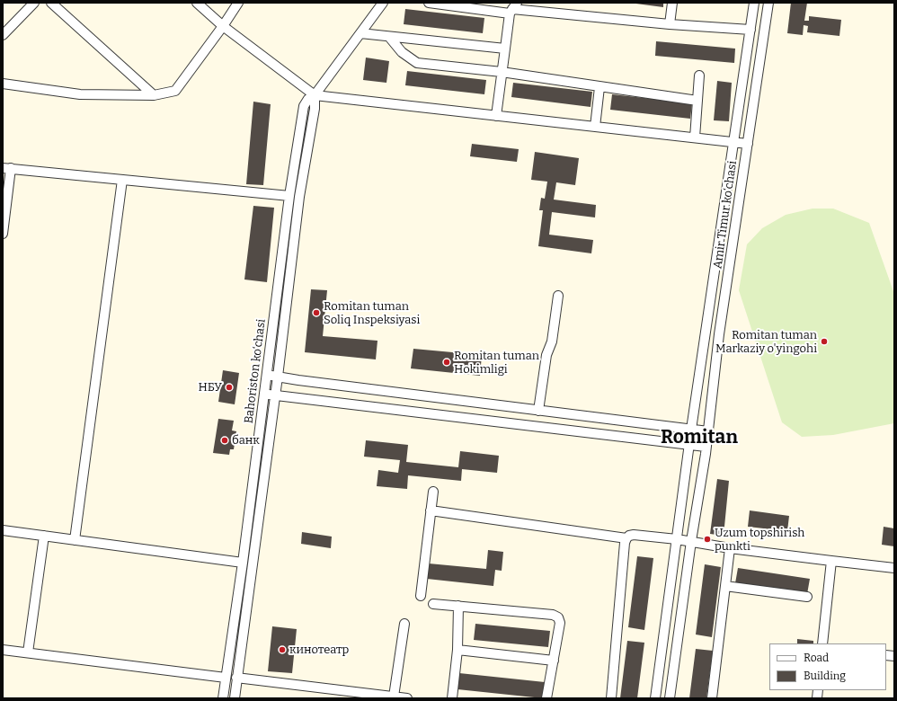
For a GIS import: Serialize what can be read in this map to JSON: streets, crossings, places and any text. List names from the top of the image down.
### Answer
{
  "streets": {
    "street": ["Amir Timur ko‘chasi", "Bahoriston ko‘chasi"]
  },
  "districts": ["Romitan"],
  "places": [
    "Romitan tuman Soliq Inspeksiyasi",
    "Romitan tuman Markaziy o'yingohi",
    "Romitan tuman Hokimligi",
    "НБУ",
    "банк",
    "Uzum topshirish punkti",
    "кинотеатр"
  ],
  "legend": ["Road", "Building"]
}
